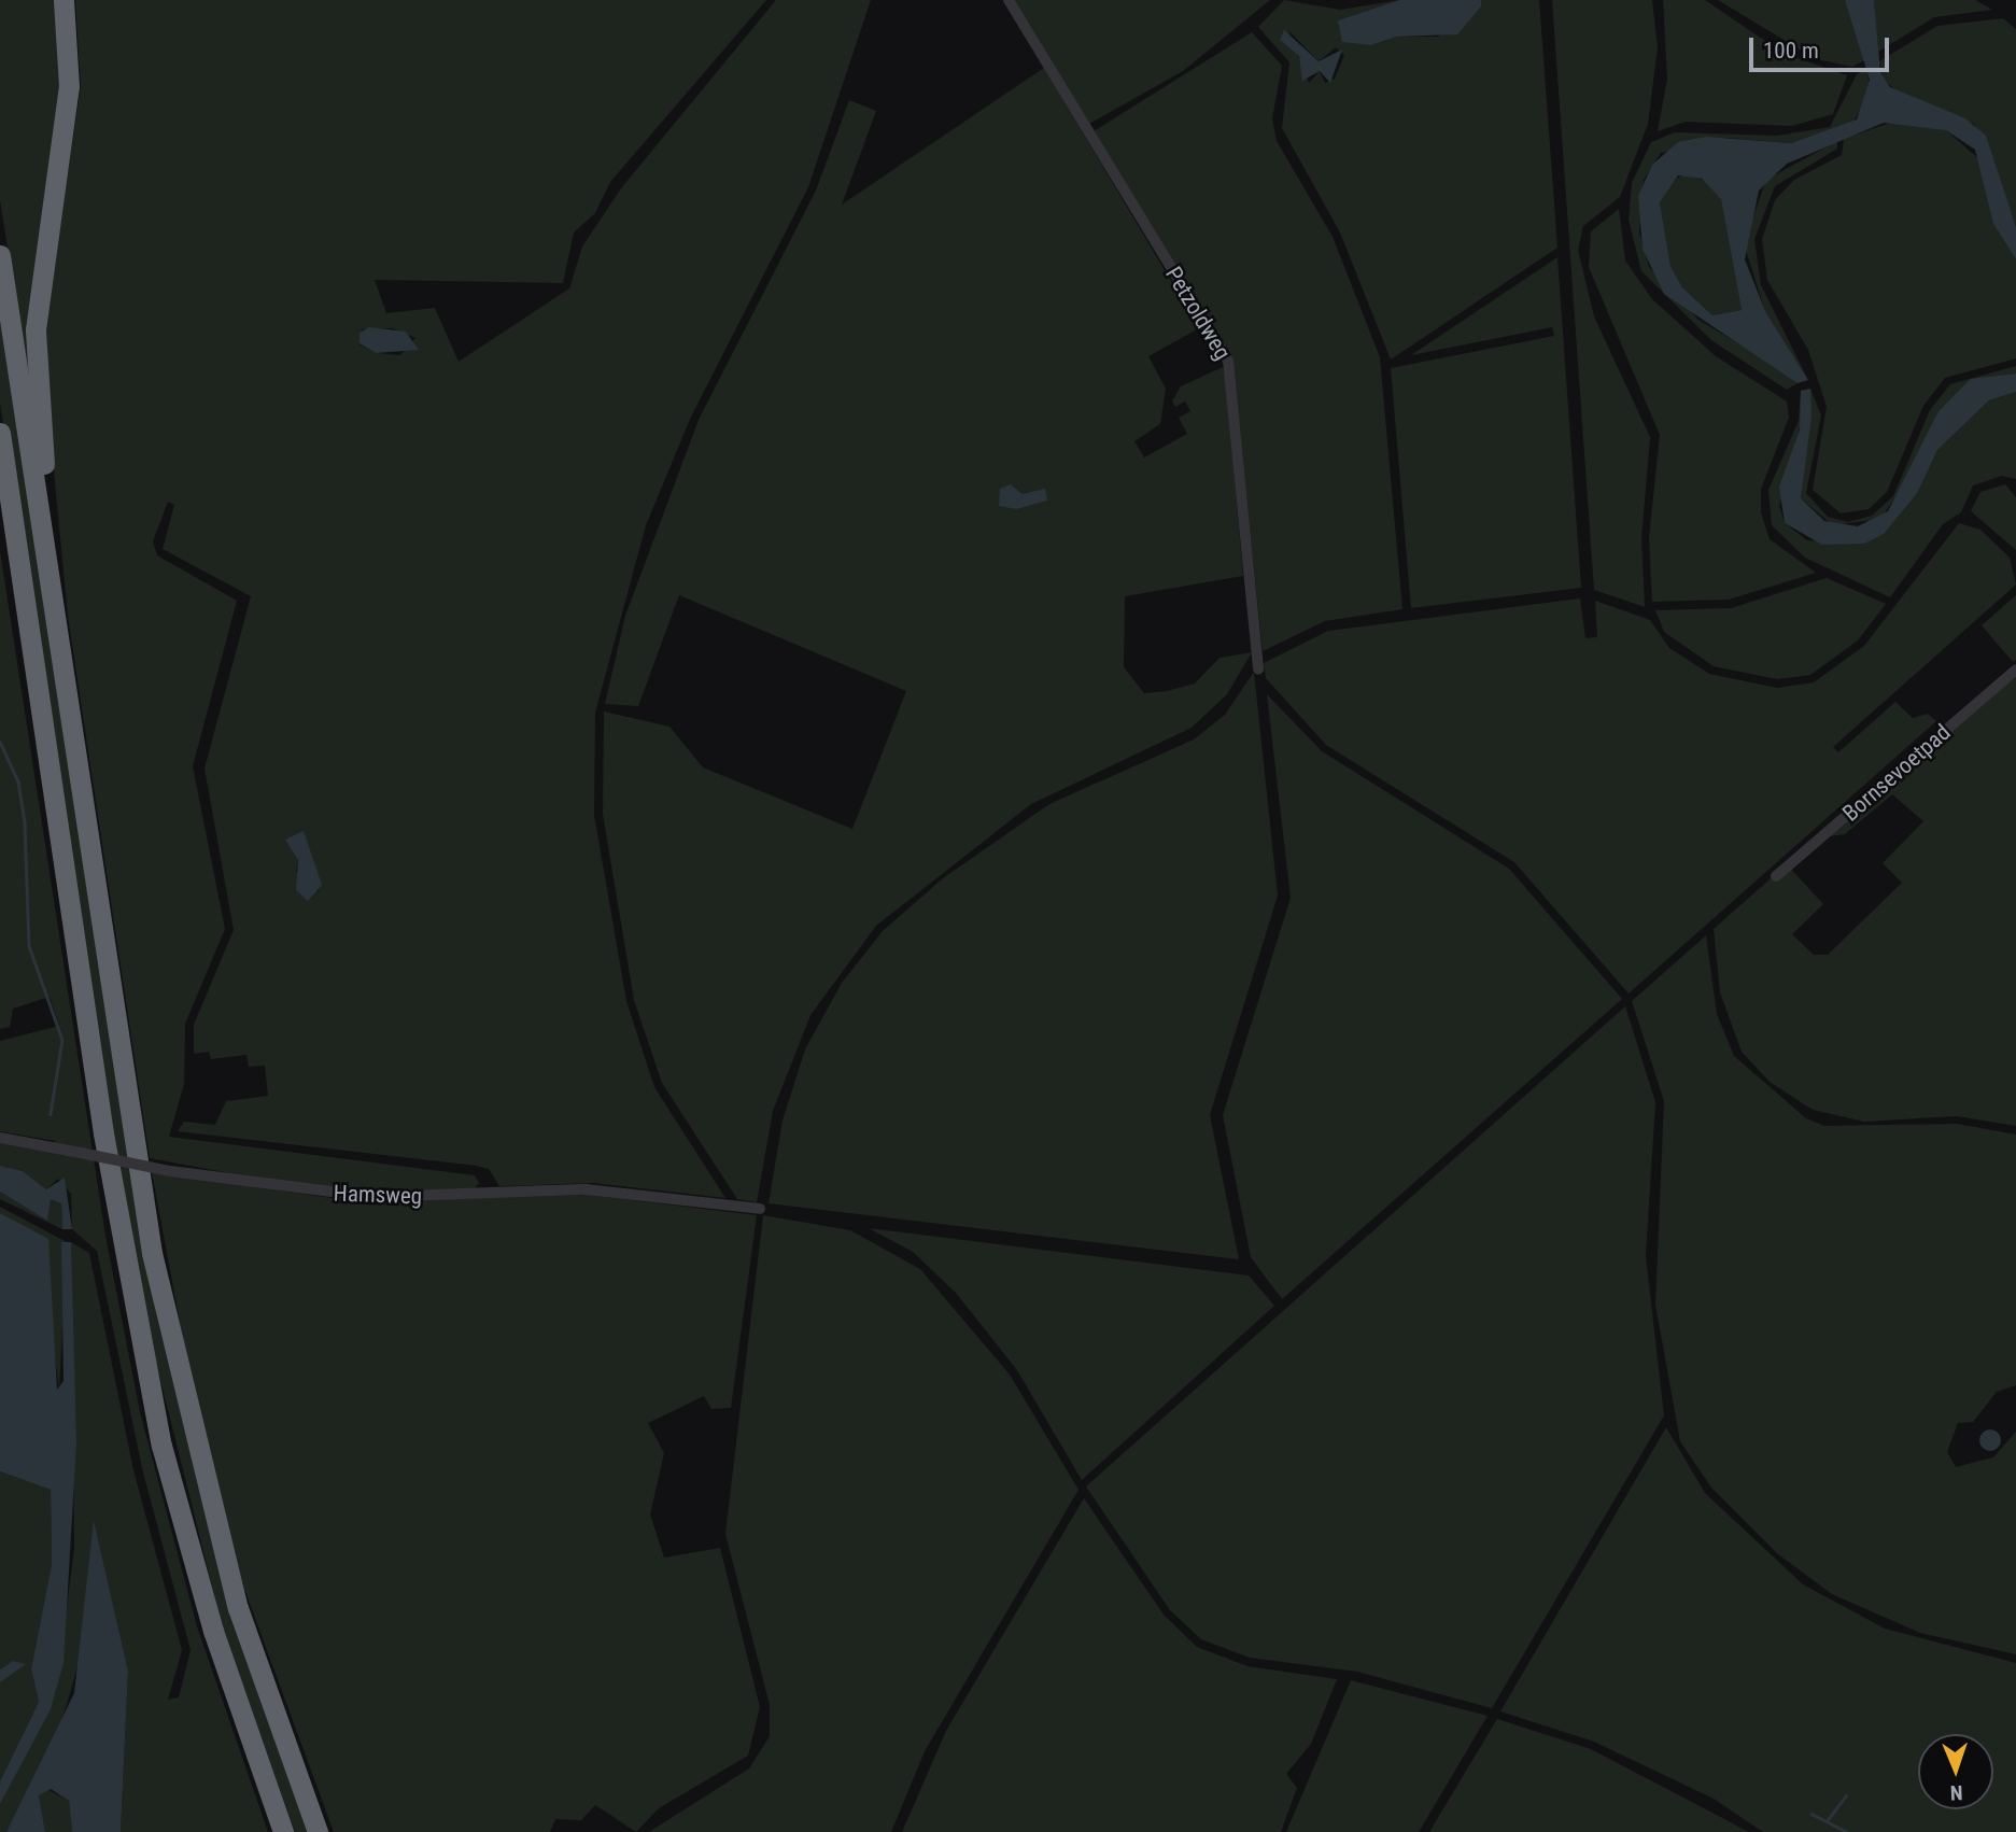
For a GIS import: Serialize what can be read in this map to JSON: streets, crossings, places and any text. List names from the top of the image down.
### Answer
{
  "streets": {
    "street": ["Petzoldweg", "Bornsevoetpad", "Hamsweg"]
  },
  "scale_bar": "100 m",
  "north": "bottom"
}
